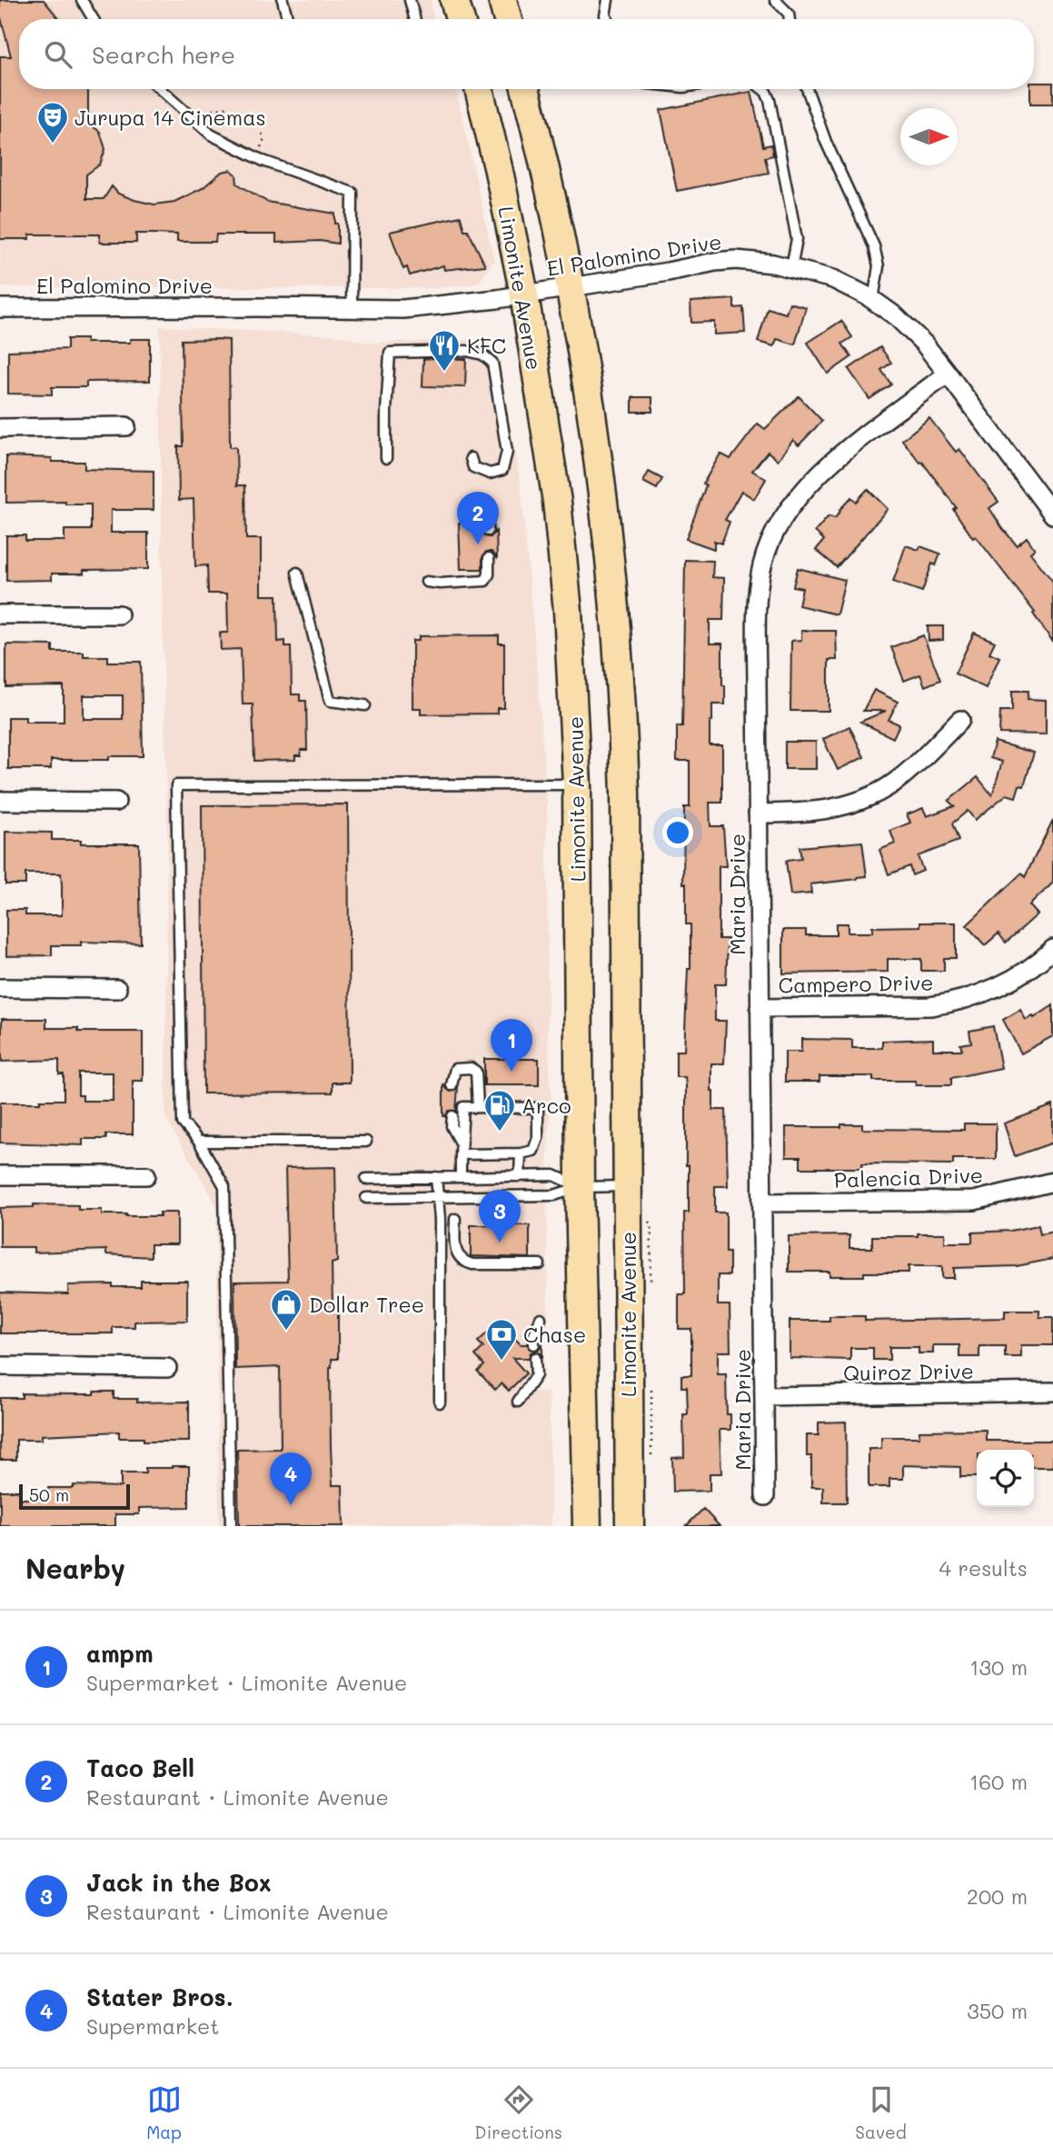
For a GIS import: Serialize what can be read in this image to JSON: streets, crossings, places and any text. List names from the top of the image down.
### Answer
{
  "streets": {
    "main road": ["Limonite Avenue"],
    "street": [
      "El Palomino Drive",
      "Maria Drive",
      "Campero Drive",
      "Palencia Drive",
      "Quiroz Drive"
    ]
  },
  "crossings": [
    ["El Palomino Drive", "Limonite Avenue"],
    ["El Palomino Drive", "Maria Drive"],
    ["Maria Drive", "Campero Drive"],
    ["Maria Drive", "Palencia Drive"],
    ["Maria Drive", "Quiroz Drive"]
  ],
  "places": {
    "theatre": ["Jurupa 14 Cinemas"],
    "restaurant": ["KFC"],
    "fuel station": ["Arco"],
    "shop": ["Dollar Tree"],
    "bank": ["Chase"]
  },
  "scale_bar": "50 m",
  "north": "right",
  "page": {
    "search": "Search here",
    "pins": [
      "2",
      "1",
      "3",
      "4"
    ],
    "scale": "50 m",
    "heading": ["Nearby", "4 results"],
    "list": [
      {
        "mark": "1",
        "name": "ampm",
        "note": "Supermarket · Limonite Avenue",
        "value": "130 m"
      },
      {
        "mark": "2",
        "name": "Taco Bell",
        "note": "Restaurant · Limonite Avenue",
        "value": "160 m"
      },
      {
        "mark": "3",
        "name": "Jack in the Box",
        "note": "Restaurant · Limonite Avenue",
        "value": "200 m"
      },
      {
        "mark": "4",
        "name": "Stater Bros.",
        "note": "Supermarket",
        "value": "350 m"
      }
    ],
    "nav": ["Map", "Directions", "Saved"]
  }
}
